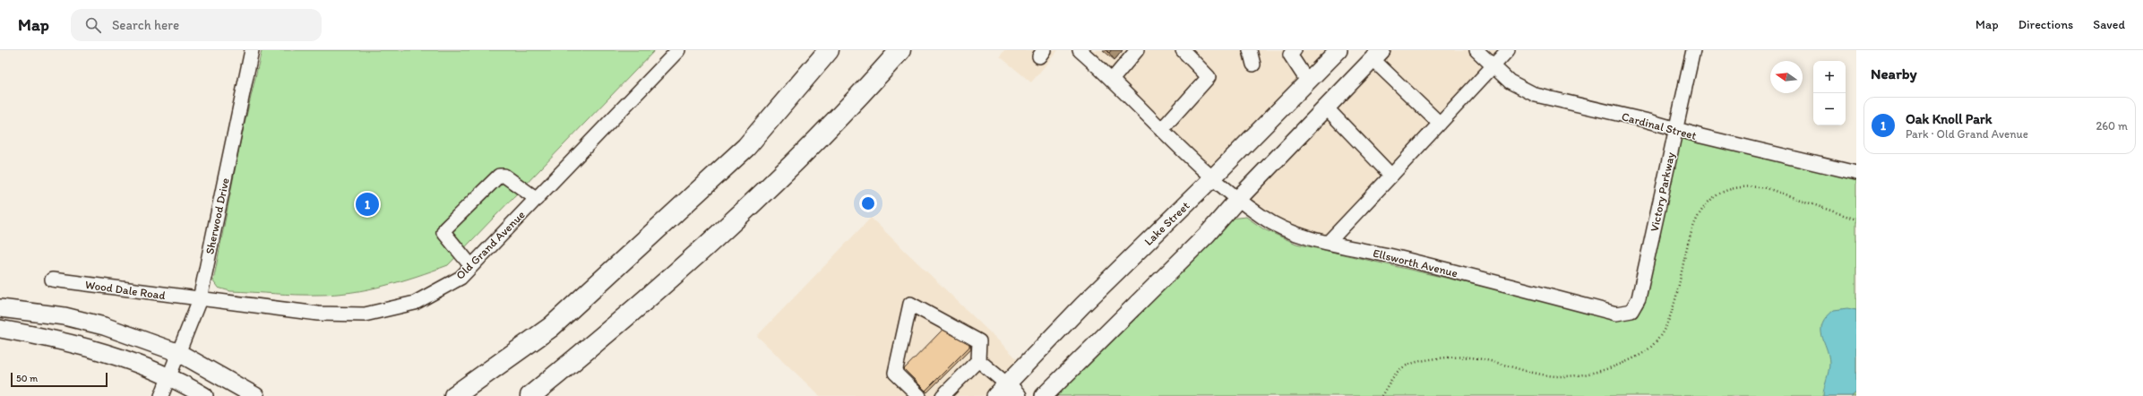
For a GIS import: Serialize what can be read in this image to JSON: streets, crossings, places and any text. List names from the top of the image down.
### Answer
{
  "streets": {
    "main road": ["Lake Street"],
    "street": [
      "Cardinal Street",
      "Victory Parkway",
      "Sherwood Drive",
      "Old Grand Avenue",
      "Ellsworth Avenue",
      "Wood Dale Road"
    ]
  },
  "crossings": [
    ["Cardinal Street", "Victory Parkway"],
    ["Victory Parkway", "Ellsworth Avenue"],
    ["Sherwood Drive", "Old Grand Avenue"],
    ["Sherwood Drive", "Wood Dale Road"],
    ["Lake Street", "Ellsworth Avenue"],
    ["Old Grand Avenue", "Wood Dale Road"]
  ],
  "scale_bar": "50 m",
  "north": "left",
  "page": {
    "header": "Map",
    "search": "Search here",
    "nav": ["Map", "Directions", "Saved"],
    "heading": "Nearby",
    "map_buttons": ["+", "−"],
    "list": [
      {
        "mark": "1",
        "name": "Oak Knoll Park",
        "note": "Park · Old Grand Avenue",
        "value": "260 m"
      }
    ],
    "pins": "1",
    "scale": "50 m"
  }
}
